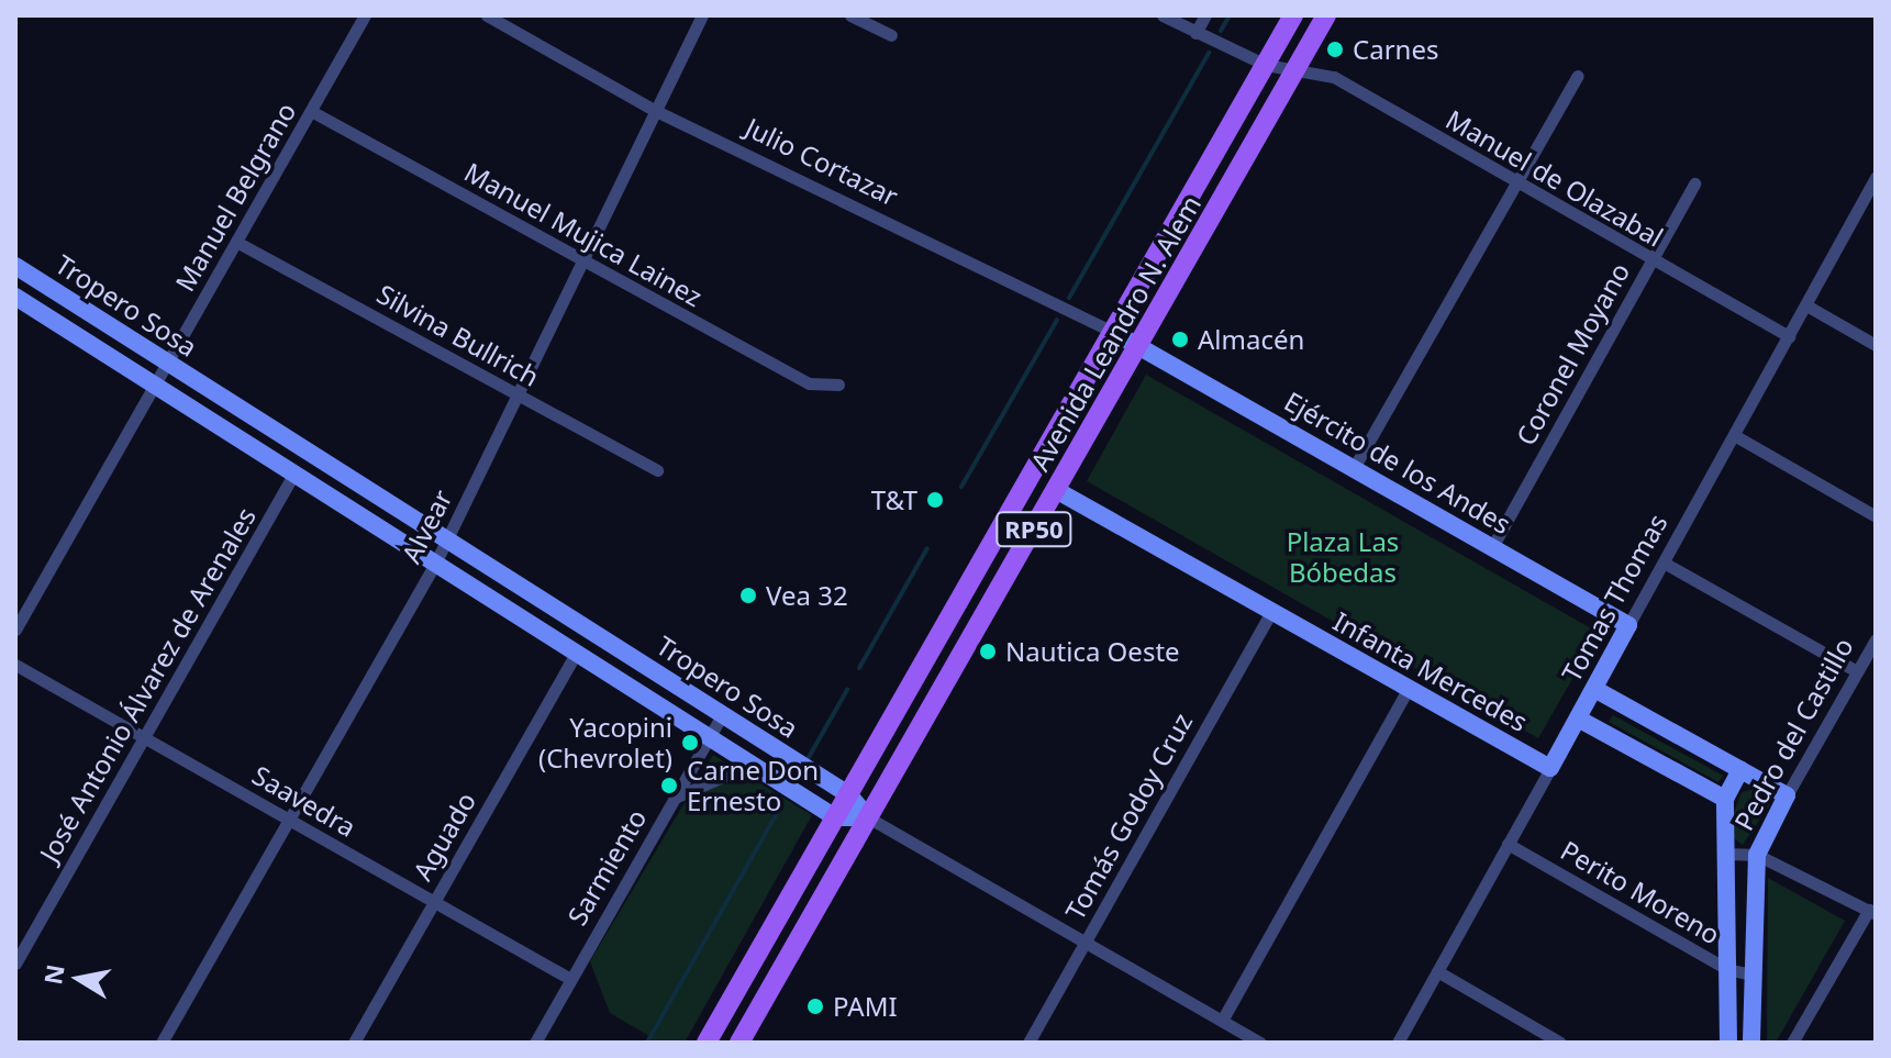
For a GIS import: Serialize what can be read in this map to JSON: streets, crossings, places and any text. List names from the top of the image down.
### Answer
{
  "streets": {
    "main road": ["Avenida Leandro N. Alem", "RP50"],
    "street": [
      "Julio Cortazar",
      "Manuel de Olazabal",
      "Manuel Belgrano",
      "Manuel Mujica Lainez",
      "Tropero Sosa",
      "Silvina Bullrich",
      "Coronel Moyano",
      "Ejército de los Andes",
      "Alvear",
      "Tomas Thomas",
      "Infanta Mercedes",
      "José Antonio Álvarez de Arenales",
      "Pedro del Castillo",
      "Saavedra",
      "Tomás Godoy Cruz",
      "Aguado",
      "Sarmiento",
      "Perito Moreno"
    ]
  },
  "crossings": [
    ["Julio Cortazar", "Avenida Leandro N. Alem"],
    ["Julio Cortazar", "Ejército de los Andes"],
    ["Julio Cortazar", "Alvear"],
    ["Manuel de Olazabal", "Avenida Leandro N. Alem"],
    ["Manuel de Olazabal", "Coronel Moyano"],
    ["Manuel de Olazabal", "Tomas Thomas"],
    ["Manuel Belgrano", "Manuel Mujica Lainez"],
    ["Manuel Belgrano", "Tropero Sosa"],
    ["Manuel Belgrano", "Silvina Bullrich"],
    ["Manuel Mujica Lainez", "Alvear"],
    ["Tropero Sosa", "Avenida Leandro N. Alem"],
    ["Tropero Sosa", "Alvear"],
    ["Tropero Sosa", "José Antonio Álvarez de Arenales"],
    ["Tropero Sosa", "Aguado"],
    ["Tropero Sosa", "Sarmiento"],
    ["Avenida Leandro N. Alem", "Ejército de los Andes"],
    ["Avenida Leandro N. Alem", "Infanta Mercedes"],
    ["Silvina Bullrich", "Alvear"],
    ["Coronel Moyano", "Ejército de los Andes"],
    ["Ejército de los Andes", "Tomas Thomas"],
    ["Alvear", "Saavedra"],
    ["Tomas Thomas", "Infanta Mercedes"],
    ["Tomas Thomas", "Perito Moreno"],
    ["Infanta Mercedes", "Tomás Godoy Cruz"],
    ["José Antonio Álvarez de Arenales", "Saavedra"],
    ["Saavedra", "Aguado"],
    ["Saavedra", "Sarmiento"]
  ],
  "parks": ["Plaza Las Bóbedas"],
  "places": [
    "Carnes",
    "Almacén",
    "T&T",
    "Vea 32",
    "Nautica Oeste",
    "Yacopini (Chevrolet)",
    "Carne Don Ernesto",
    "PAMI"
  ],
  "north": "left"
}
